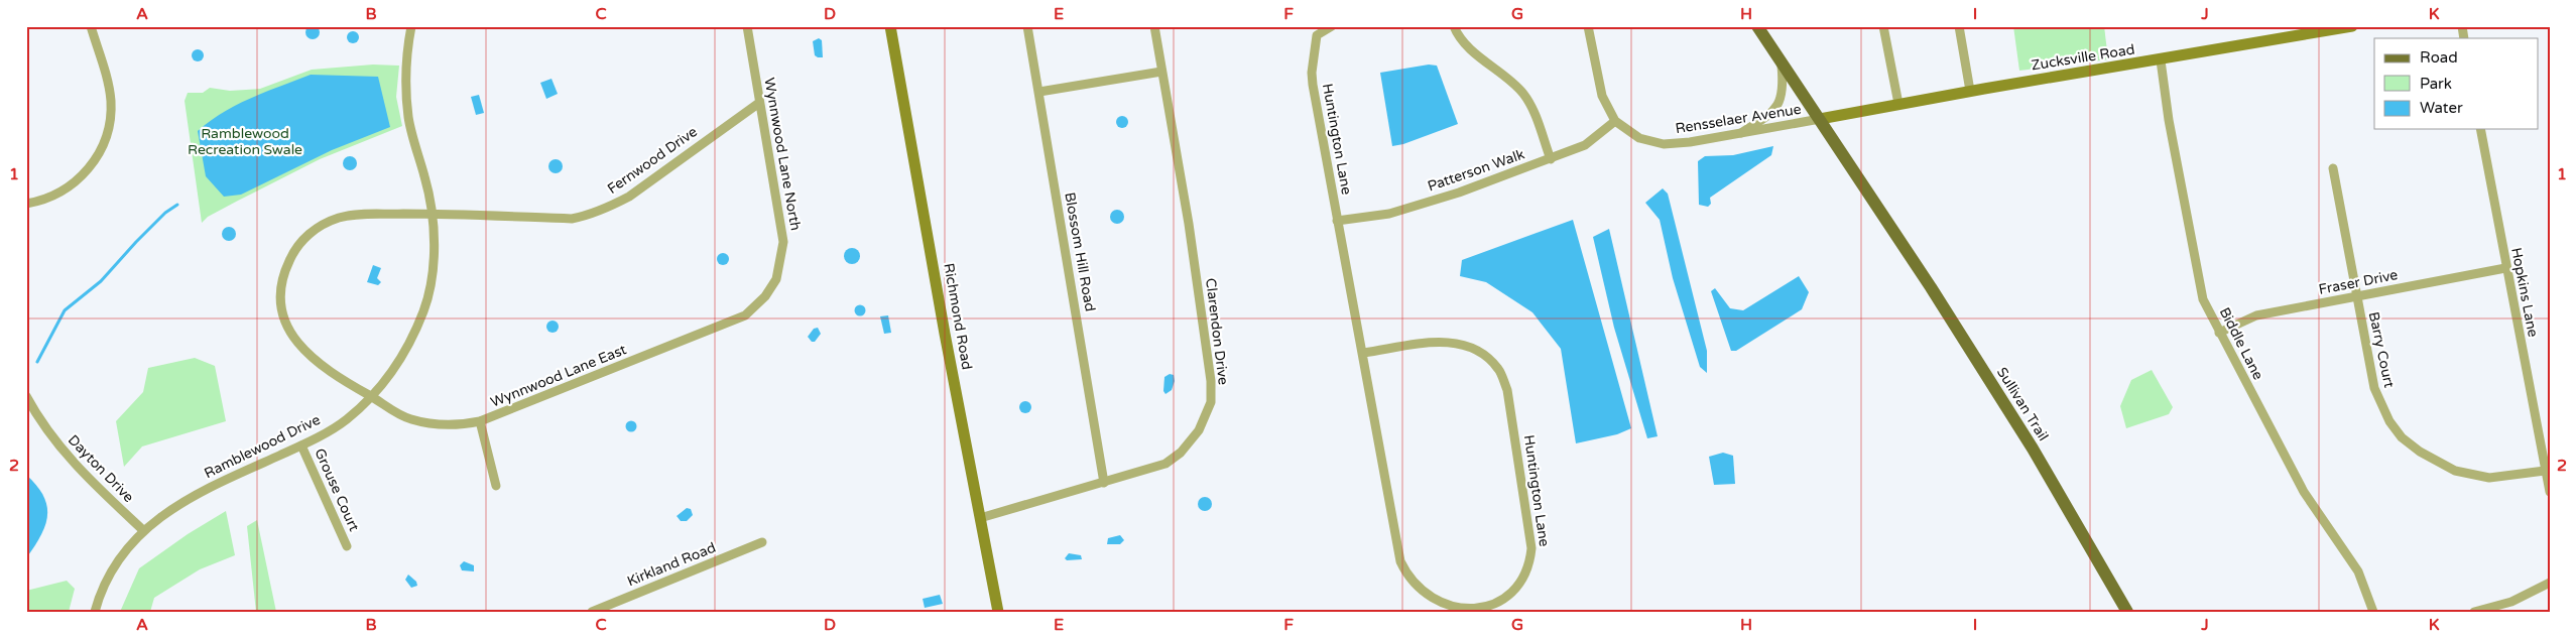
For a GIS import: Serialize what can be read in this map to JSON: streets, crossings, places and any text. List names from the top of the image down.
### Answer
{
  "streets": {
    "main road": ["Sullivan Trail"],
    "street": [
      "Zucksville Road",
      "Rensselaer Avenue",
      "Huntington Lane",
      "Wynnwood Lane North",
      "Fernwood Drive",
      "Patterson Walk",
      "Blossom Hill Road",
      "Fraser Drive",
      "Hopkins Lane",
      "Richmond Road",
      "Clarendon Drive",
      "Biddle Lane",
      "Barry Court",
      "Wynnwood Lane East",
      "Ramblewood Drive",
      "Dayton Drive",
      "Grouse Court",
      "Kirkland Road"
    ]
  },
  "crossings": [
    ["Zucksville Road", "Rensselaer Avenue"],
    ["Zucksville Road", "Biddle Lane"],
    ["Zucksville Road", "Sullivan Trail"],
    ["Rensselaer Avenue", "Patterson Walk"],
    ["Rensselaer Avenue", "Sullivan Trail"],
    ["Huntington Lane", "Patterson Walk"],
    ["Wynnwood Lane North", "Fernwood Drive"],
    ["Wynnwood Lane North", "Wynnwood Lane East"],
    ["Fernwood Drive", "Wynnwood Lane East"],
    ["Fernwood Drive", "Ramblewood Drive"],
    ["Blossom Hill Road", "Clarendon Drive"],
    ["Fraser Drive", "Hopkins Lane"],
    ["Fraser Drive", "Biddle Lane"],
    ["Fraser Drive", "Barry Court"],
    ["Hopkins Lane", "Barry Court"],
    ["Richmond Road", "Clarendon Drive"],
    ["Wynnwood Lane East", "Ramblewood Drive"],
    ["Ramblewood Drive", "Dayton Drive"],
    ["Ramblewood Drive", "Grouse Court"]
  ],
  "parks": ["Ramblewood Recreation Swale"],
  "legend": ["Road", "Park", "Water"],
  "grid": {
    "columns": [
      "A",
      "B",
      "C",
      "D",
      "E",
      "F",
      "G",
      "H",
      "I",
      "J",
      "K"
    ],
    "rows": ["1", "2"]
  }
}
